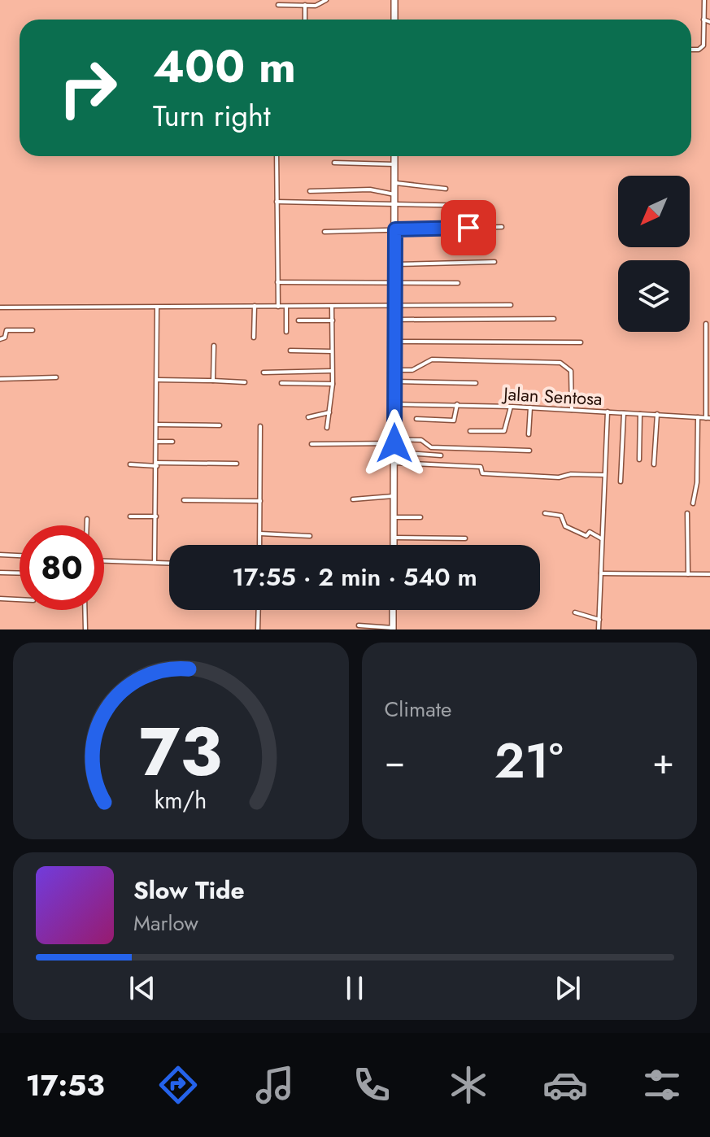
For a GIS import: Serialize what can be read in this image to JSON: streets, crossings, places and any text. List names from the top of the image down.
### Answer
{
  "streets": {
    "street": ["Jalan Sentosa"]
  },
  "north": "bottom left",
  "page": {
    "turn": ["400 m", "Turn right"],
    "limit": "80",
    "trip": "17:55 · 2 min · 540 m",
    "tile": "Climate",
    "heat": ["−", "21°", "+"],
    "song": ["Slow Tide", "Marlow"],
    "tabs": "17:53",
    "gauge": ["73", "km/h"]
  }
}
